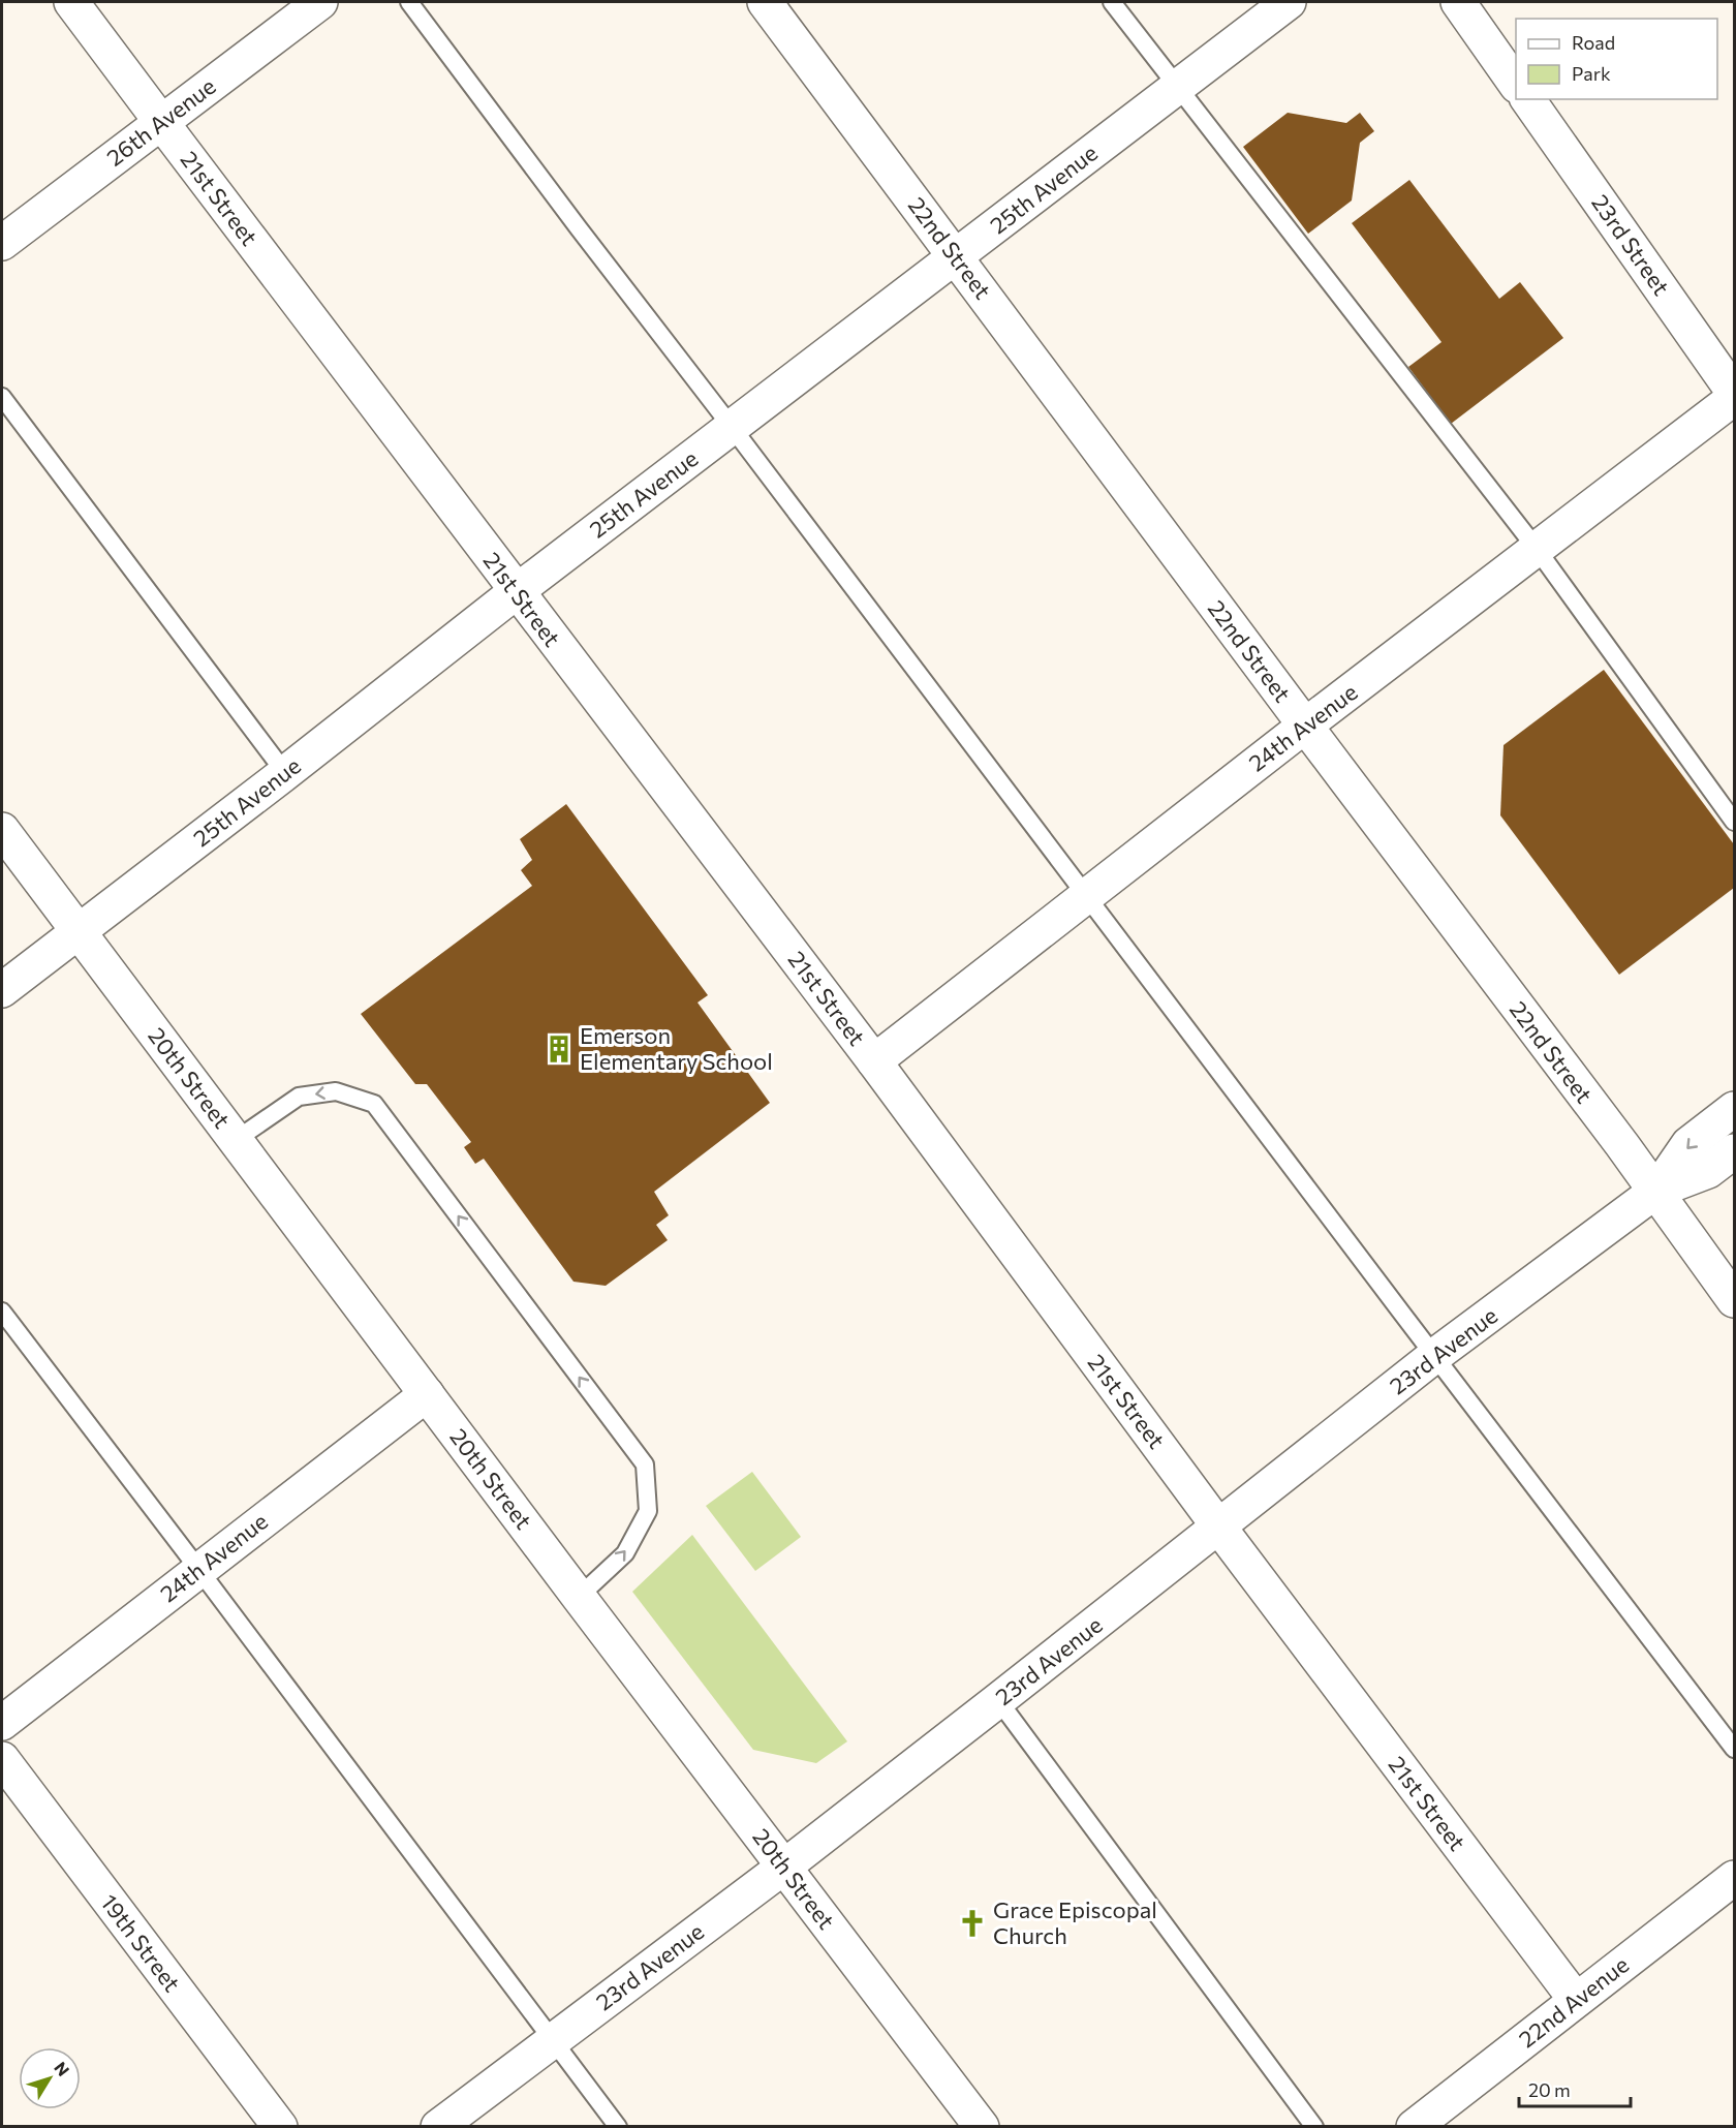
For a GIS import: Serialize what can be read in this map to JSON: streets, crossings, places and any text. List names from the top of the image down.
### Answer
{
  "streets": {
    "main road": [
      "26th Avenue",
      "25th Avenue",
      "21st Street",
      "23rd Street",
      "22nd Street",
      "24th Avenue",
      "20th Street",
      "23rd Avenue",
      "19th Street",
      "22nd Avenue"
    ]
  },
  "crossings": [
    ["26th Avenue", "21st Street"],
    ["25th Avenue", "21st Street"],
    ["25th Avenue", "22nd Street"],
    ["25th Avenue", "20th Street"],
    ["21st Street", "24th Avenue"],
    ["21st Street", "23rd Avenue"],
    ["21st Street", "22nd Avenue"],
    ["22nd Street", "24th Avenue"],
    ["22nd Street", "23rd Avenue"],
    ["24th Avenue", "20th Street"],
    ["20th Street", "23rd Avenue"]
  ],
  "places": {
    "building": ["Emerson Elementary School"],
    "church": ["Grace Episcopal Church"]
  },
  "legend": ["Road", "Park"],
  "scale_bar": "20 m",
  "north": "top right"
}
